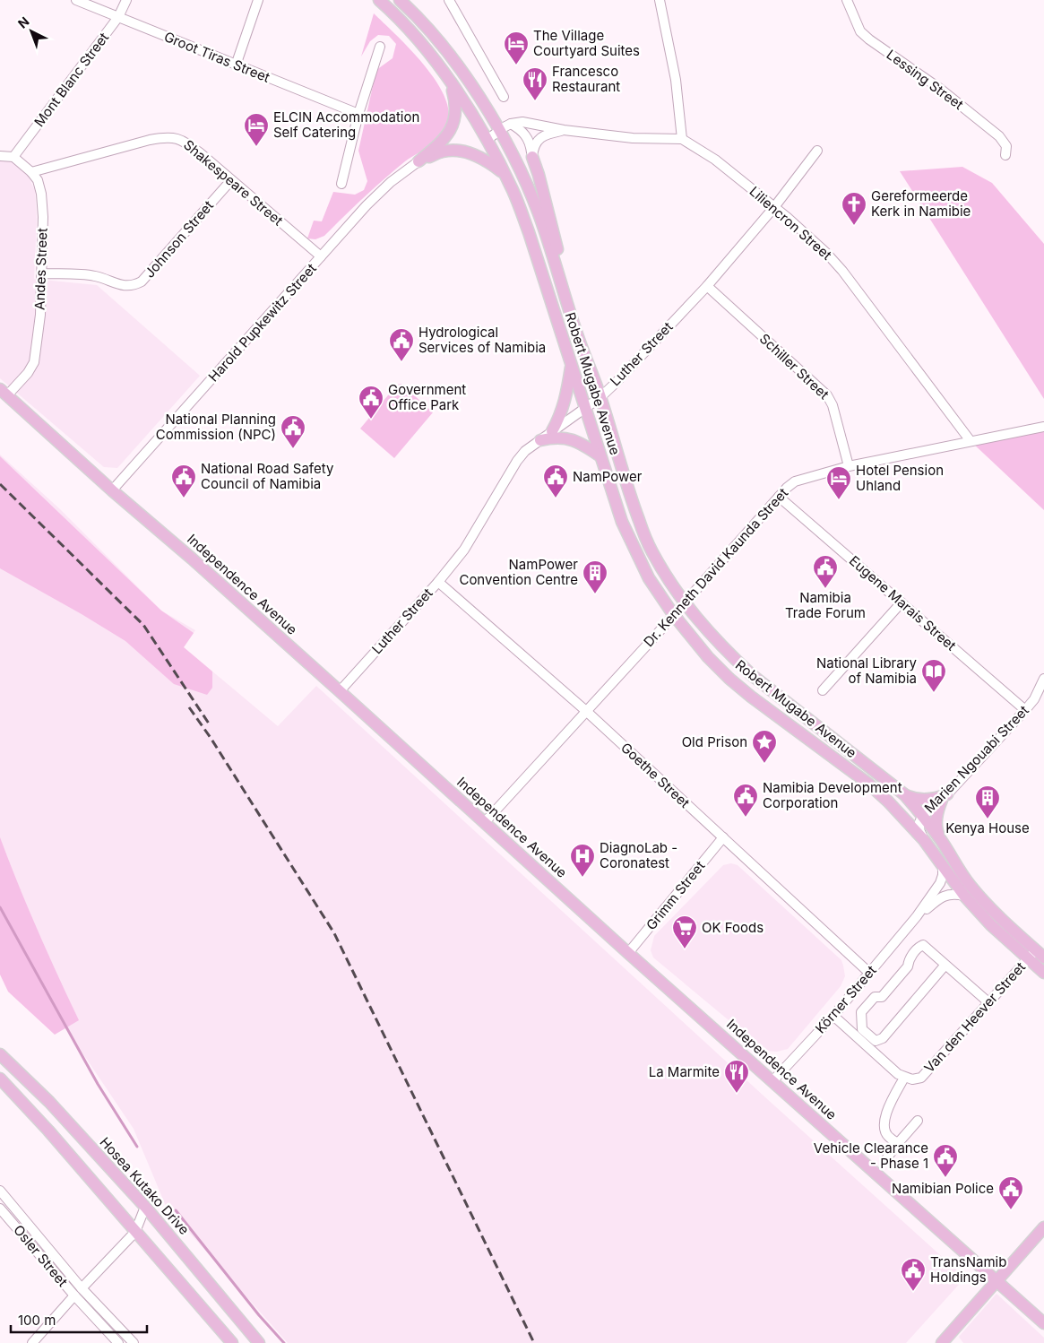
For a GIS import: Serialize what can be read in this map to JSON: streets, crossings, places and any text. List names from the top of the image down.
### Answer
{
  "streets": {
    "main road": ["Robert Mugabe Avenue", "Independence Avenue", "Hosea Kutako Drive"],
    "street": [
      "Groot Tiras Street",
      "Mont Blanc Street",
      "Lessing Street",
      "Shakespeare Street",
      "Liliencron Street",
      "Johnson Street",
      "Andes Street",
      "Harold Pupkewitz Street",
      "Luther Street",
      "Schiller Street",
      "Dr. Kenneth David Kaunda Street",
      "Eugene Marais Street",
      "Marien Ngouabi Street",
      "Goethe Street",
      "Grimm Street",
      "Körner Street",
      "Van den Heever Street",
      "Osler Street"
    ]
  },
  "crossings": [
    ["Groot Tiras Street", "Mont Blanc Street"],
    ["Mont Blanc Street", "Andes Street"],
    ["Shakespeare Street", "Johnson Street"],
    ["Shakespeare Street", "Andes Street"],
    ["Shakespeare Street", "Harold Pupkewitz Street"],
    ["Liliencron Street", "Luther Street"],
    ["Liliencron Street", "Dr. Kenneth David Kaunda Street"],
    ["Johnson Street", "Andes Street"],
    ["Andes Street", "Independence Avenue"],
    ["Harold Pupkewitz Street", "Independence Avenue"],
    ["Luther Street", "Schiller Street"],
    ["Luther Street", "Robert Mugabe Avenue"],
    ["Luther Street", "Independence Avenue"],
    ["Luther Street", "Goethe Street"],
    ["Schiller Street", "Dr. Kenneth David Kaunda Street"],
    ["Robert Mugabe Avenue", "Dr. Kenneth David Kaunda Street"],
    ["Robert Mugabe Avenue", "Marien Ngouabi Street"],
    ["Robert Mugabe Avenue", "Körner Street"],
    ["Robert Mugabe Avenue", "Van den Heever Street"],
    ["Dr. Kenneth David Kaunda Street", "Independence Avenue"],
    ["Dr. Kenneth David Kaunda Street", "Eugene Marais Street"],
    ["Dr. Kenneth David Kaunda Street", "Goethe Street"],
    ["Independence Avenue", "Grimm Street"],
    ["Independence Avenue", "Körner Street"],
    ["Eugene Marais Street", "Marien Ngouabi Street"],
    ["Goethe Street", "Grimm Street"],
    ["Goethe Street", "Körner Street"]
  ],
  "places": {
    "hotel": ["The Village Courtyard Suites", "ELCIN Accommodation Self Catering", "Hotel Pension Uhland"],
    "restaurant": ["Francesco Restaurant", "La Marmite"],
    "church": ["Gereformeerde Kerk in Namibie"],
    "public building": [
      "Hydrological Services of Namibia",
      "Government Office Park",
      "National Planning Commission (NPC)",
      "National Road Safety Council of Namibia",
      "NamPower",
      "Namibia Trade Forum",
      "Namibia Development Corporation",
      "Vehicle Clearance - Phase 1",
      "Namibian Police",
      "TransNamib Holdings"
    ],
    "building": ["NamPower Convention Centre", "Kenya House"],
    "library": ["National Library of Namibia"],
    "place": ["Old Prison"],
    "hospital": ["DiagnoLab - Coronatest"],
    "supermarket": ["OK Foods"]
  },
  "scale_bar": "100 m",
  "north": "top left"
}
